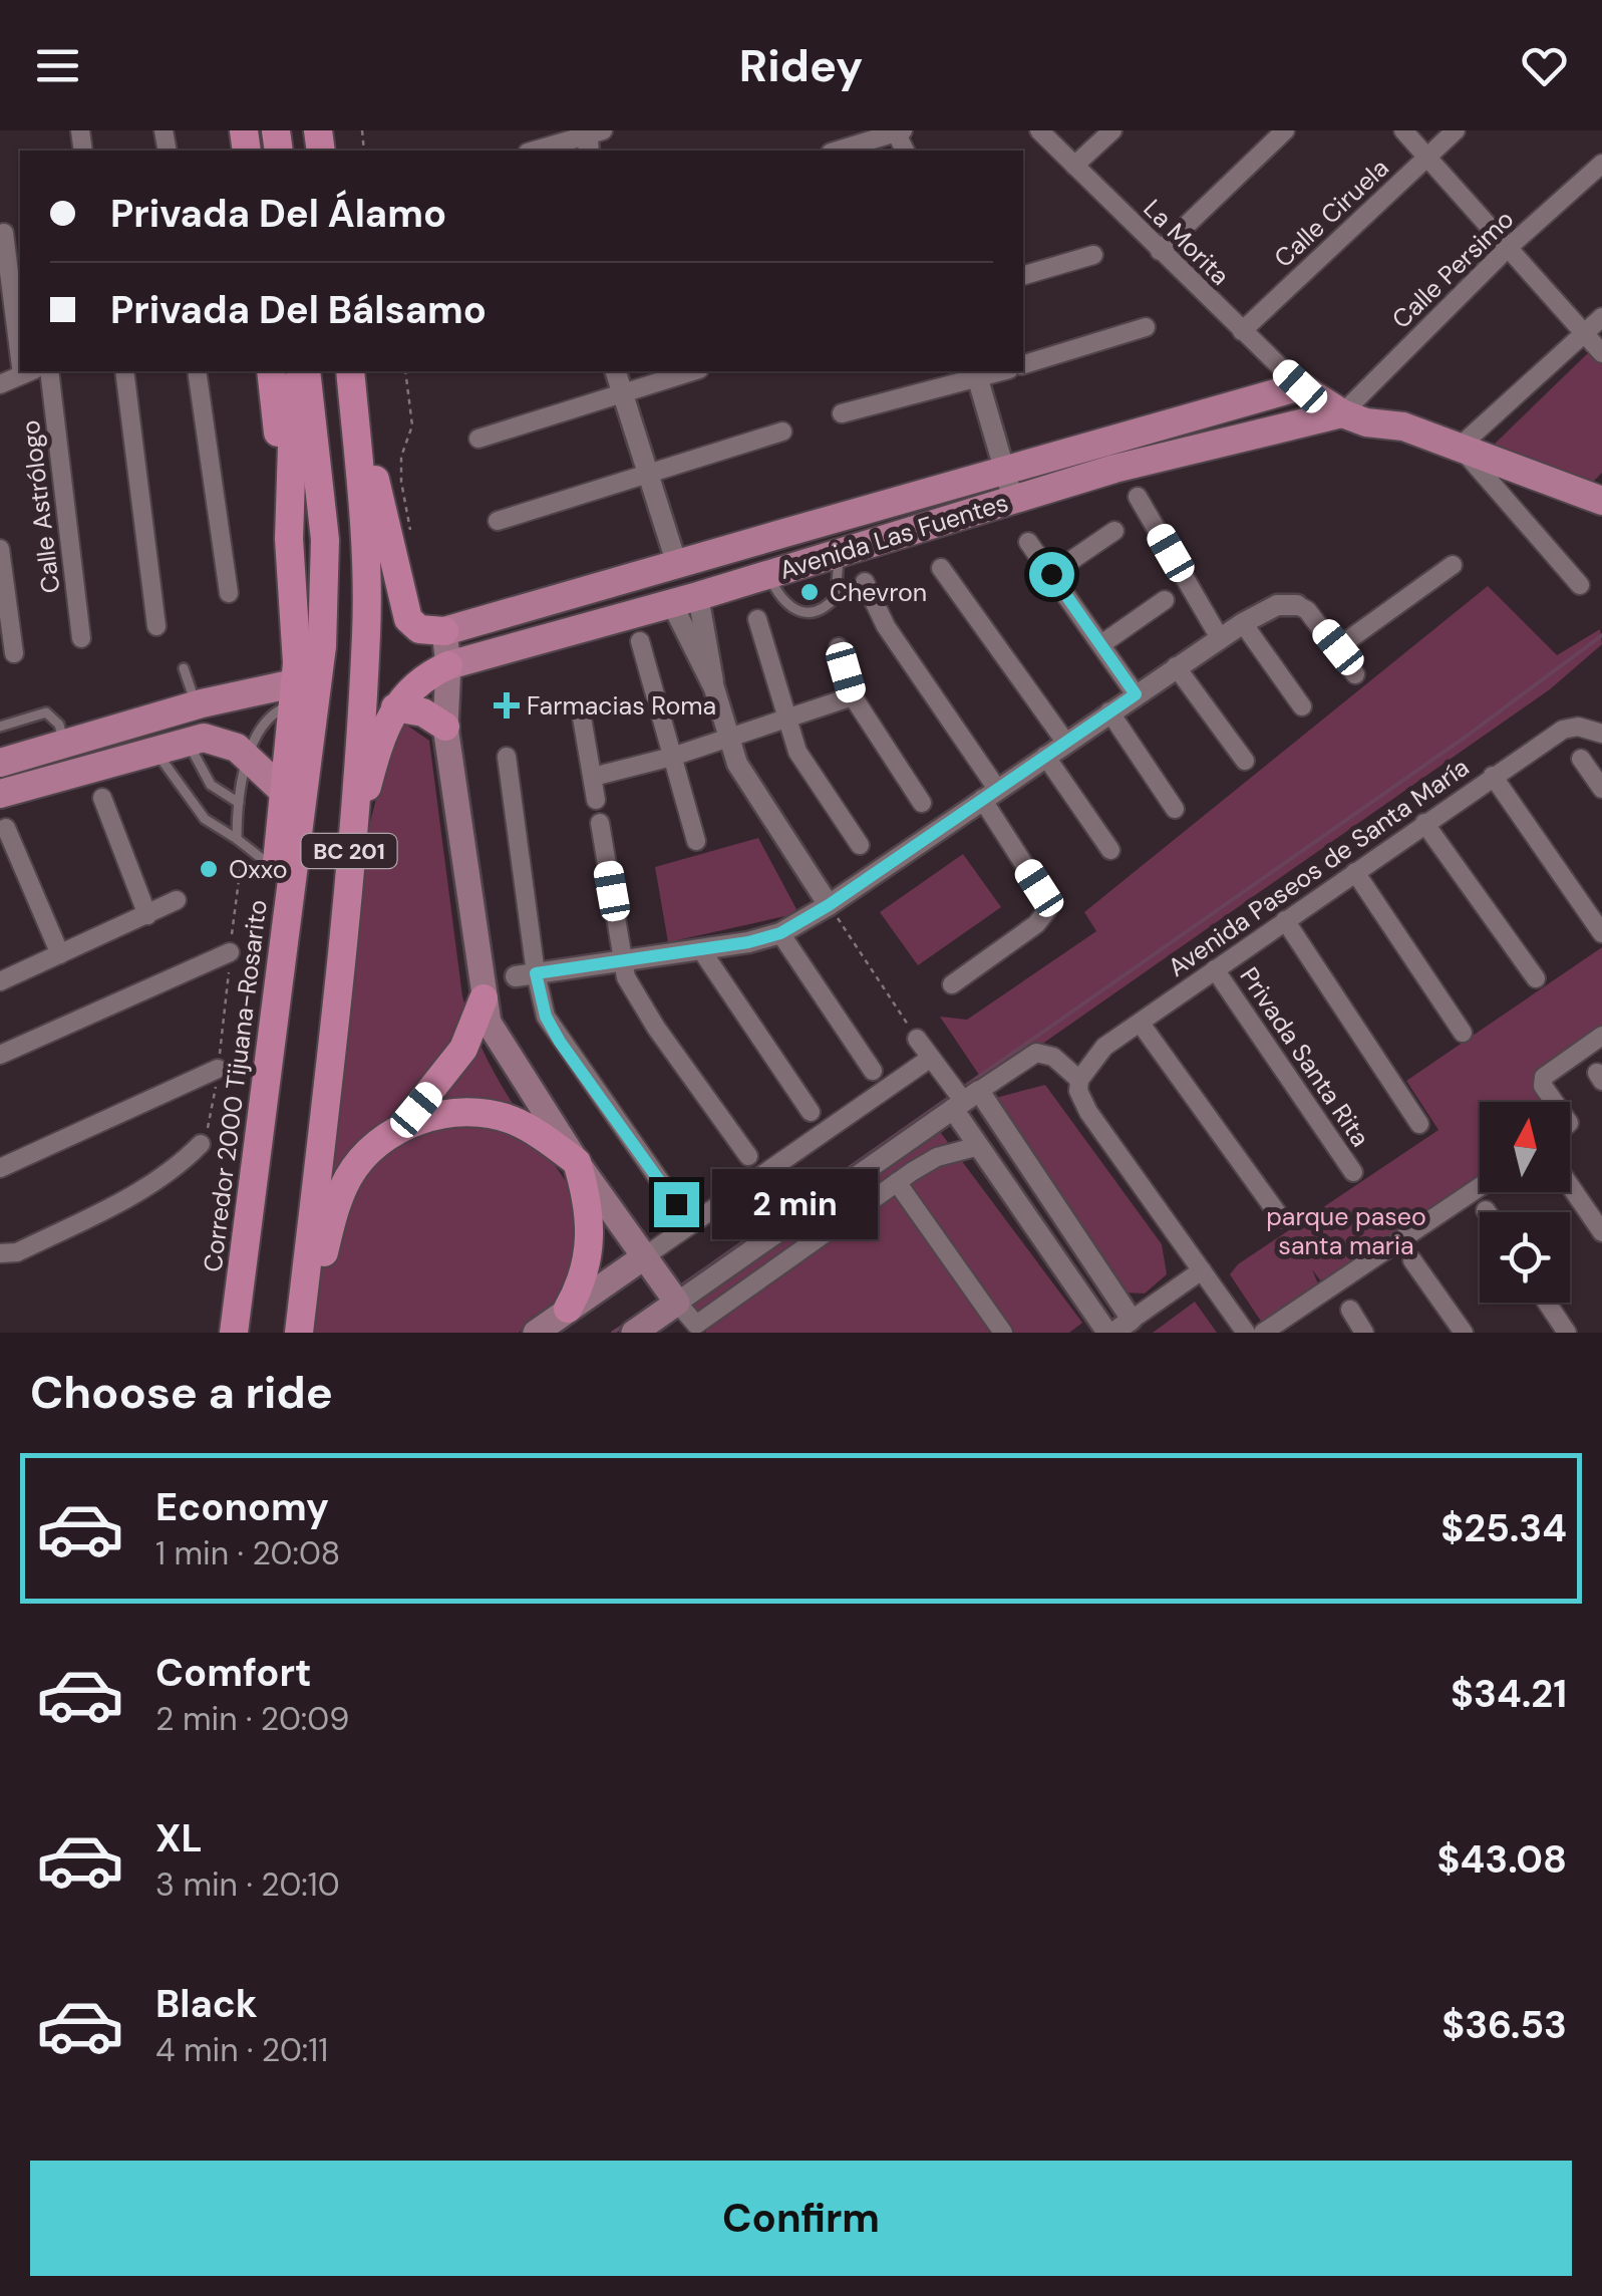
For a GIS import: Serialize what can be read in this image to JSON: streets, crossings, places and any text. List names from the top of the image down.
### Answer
{
  "streets": {
    "highway": ["BC 201", "Corredor 2000 Tijuana-Rosarito"],
    "main road": ["Avenida Las Fuentes"],
    "street": [
      "Calle Ciruela",
      "La Morita",
      "Calle Persimo",
      "Calle Astrólogo",
      "Avenida Paseos de Santa María",
      "Privada Santa Rita"
    ]
  },
  "crossings": [
    ["Calle Ciruela", "La Morita"],
    ["La Morita", "Avenida Las Fuentes"],
    ["Calle Persimo", "Avenida Las Fuentes"],
    ["Avenida Paseos de Santa María", "Privada Santa Rita"]
  ],
  "parks": ["parque paseo santa maria"],
  "places": {
    "other": ["Chevron", "Oxxo"],
    "health": ["Farmacias Roma"]
  },
  "north": "top",
  "page": {
    "header": "Ridey",
    "banner": ["Privada Del Álamo", "Privada Del Bálsamo"],
    "bubble": "2 min",
    "heading": "Choose a ride",
    "list": [
      {
        "name": "Economy",
        "note": "1 min · 20:08",
        "value": "$25.34"
      },
      {
        "name": "Comfort",
        "note": "2 min · 20:09",
        "value": "$34.21"
      },
      {
        "name": "XL",
        "note": "3 min · 20:10",
        "value": "$43.08"
      },
      {
        "name": "Black",
        "note": "4 min · 20:11",
        "value": "$36.53"
      }
    ],
    "buttons": "Confirm"
  }
}
